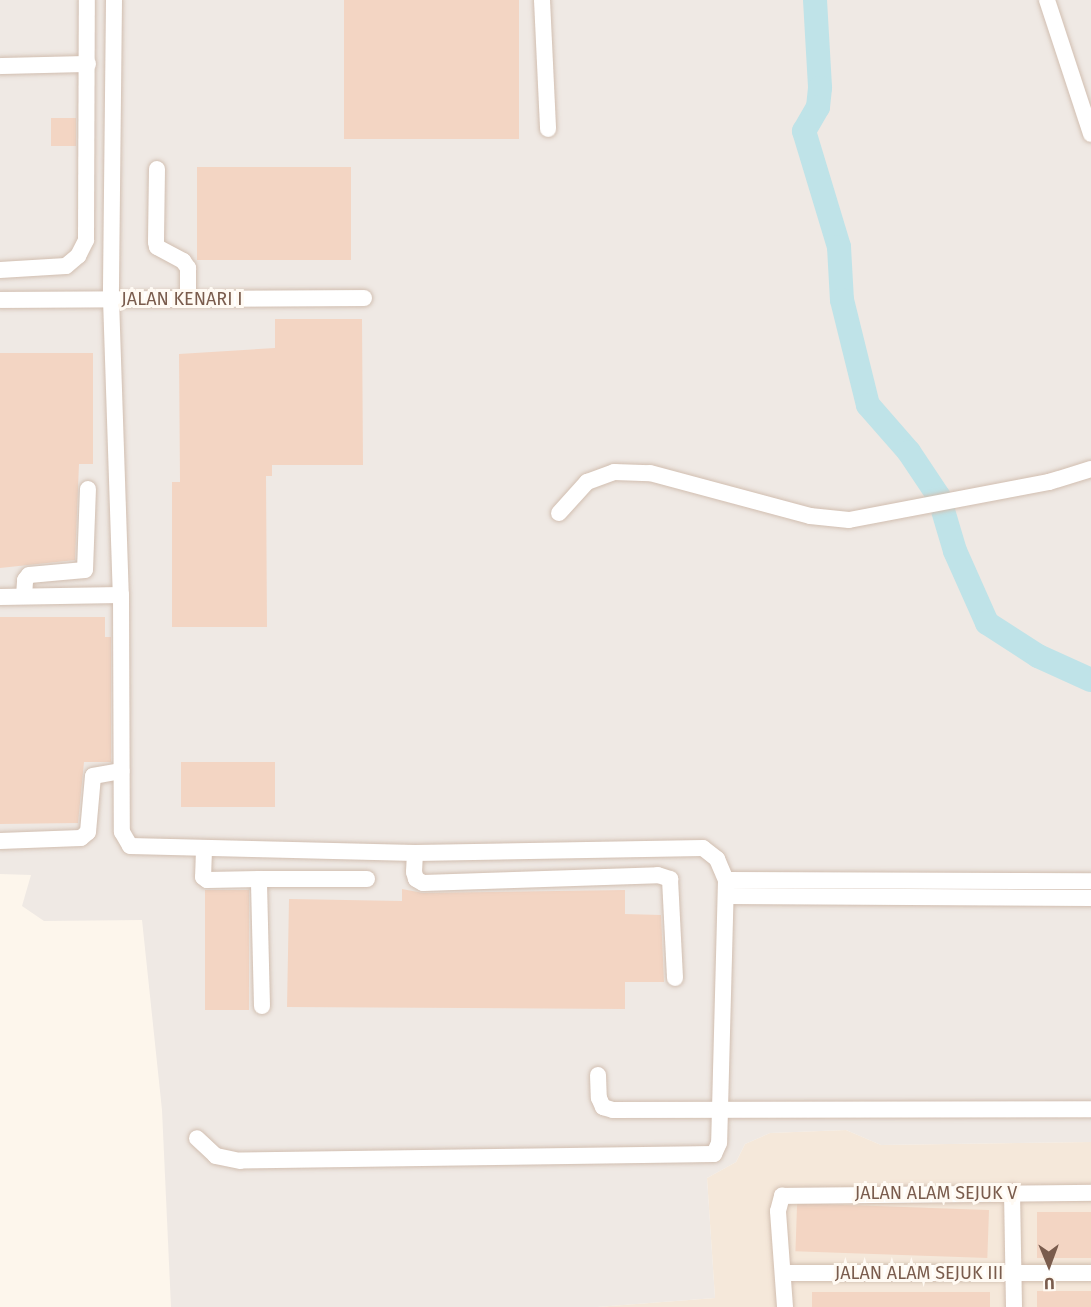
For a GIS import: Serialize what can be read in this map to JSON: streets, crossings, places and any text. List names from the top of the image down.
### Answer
{
  "streets": {
    "street": ["JALAN KENARI I", "JALAN ALAM SEJUK V", "JALAN ALAM SEJUK III"]
  },
  "crossings": [
    ["JALAN ALAM SEJUK V", "JALAN ALAM SEJUK III"]
  ],
  "north": "bottom"
}
